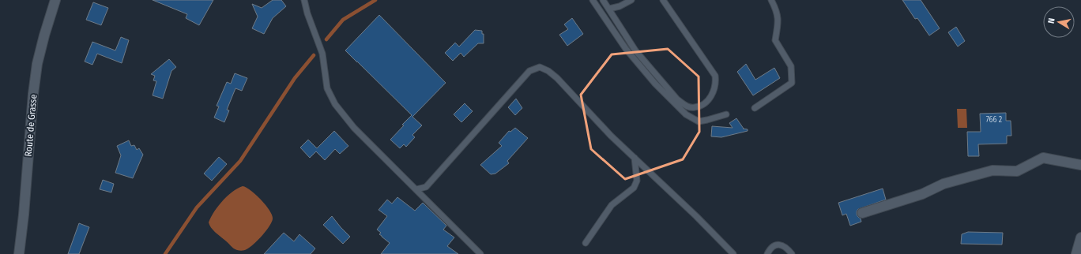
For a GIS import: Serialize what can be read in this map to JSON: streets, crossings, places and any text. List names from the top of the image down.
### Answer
{
  "streets": {
    "street": ["Route de Grasse"]
  },
  "house_numbers": ["766 2"],
  "north": "left"
}
